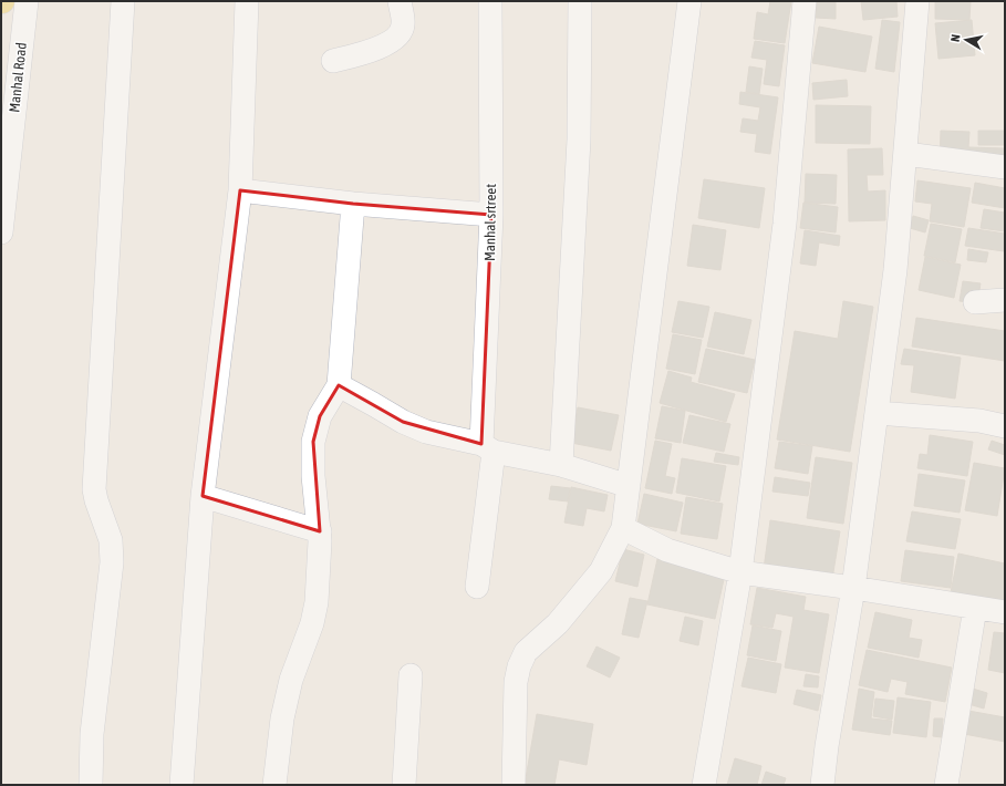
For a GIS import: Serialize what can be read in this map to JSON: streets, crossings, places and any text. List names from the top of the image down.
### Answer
{
  "streets": {
    "street": ["Manhal Road", "Manhal srtreet"]
  },
  "north": "left"
}
